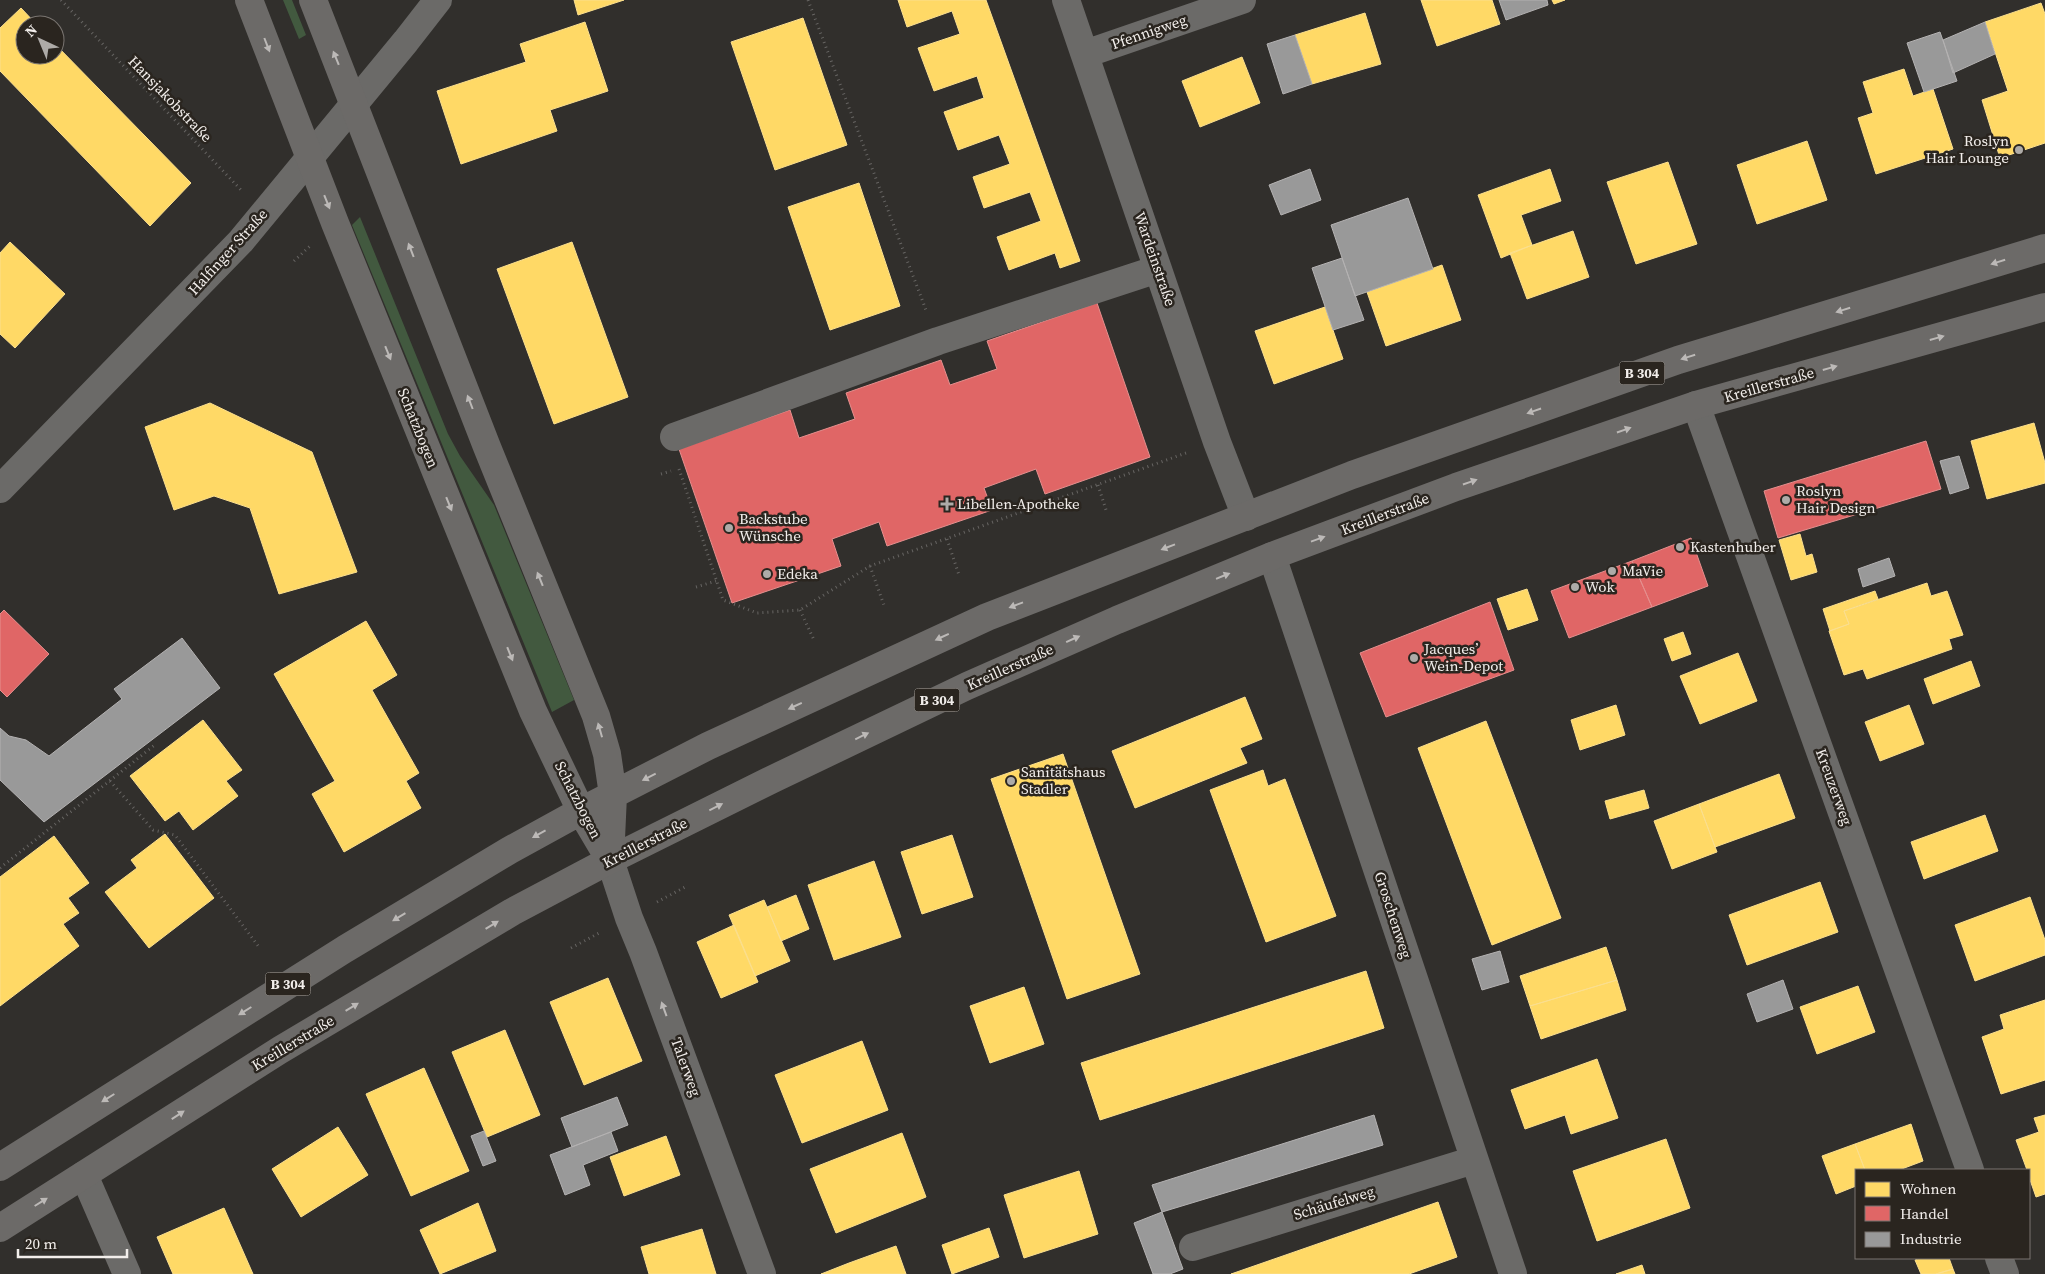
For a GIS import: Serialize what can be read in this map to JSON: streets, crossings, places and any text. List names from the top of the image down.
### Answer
{
  "streets": {
    "main road": ["B 304", "Kreillerstraße", "Schatzbogen"],
    "street": [
      "Pfennigweg",
      "Halfinger Straße",
      "Wardeinstraße",
      "Kreuzerweg",
      "Groschenweg",
      "Talerweg",
      "Schäufelweg"
    ],
    "path": ["Hansjakobstraße"]
  },
  "crossings": [
    ["Pfennigweg", "Wardeinstraße"],
    ["Hansjakobstraße", "Halfinger Straße"],
    ["Halfinger Straße", "Schatzbogen"],
    ["Wardeinstraße", "B 304"],
    ["B 304", "Schatzbogen"],
    ["Kreillerstraße", "Schatzbogen"],
    ["Kreillerstraße", "Kreuzerweg"],
    ["Kreillerstraße", "Groschenweg"],
    ["Kreillerstraße", "Talerweg"],
    ["Schatzbogen", "Talerweg"],
    ["Groschenweg", "Schäufelweg"]
  ],
  "one_way": ["Talerweg"],
  "places": {
    "other": [
      "Roslyn Hair Lounge",
      "Roslyn Hair Design",
      "Backstube Wünsche",
      "Kastenhuber",
      "MaVie",
      "Edeka",
      "Wok",
      "Jacques’ Wein-Depot",
      "Sanitätshaus Stadler"
    ],
    "health": ["Libellen-Apotheke"]
  },
  "legend": ["Wohnen", "Handel", "Industrie"],
  "scale_bar": "20 m",
  "north": "top left"
}
